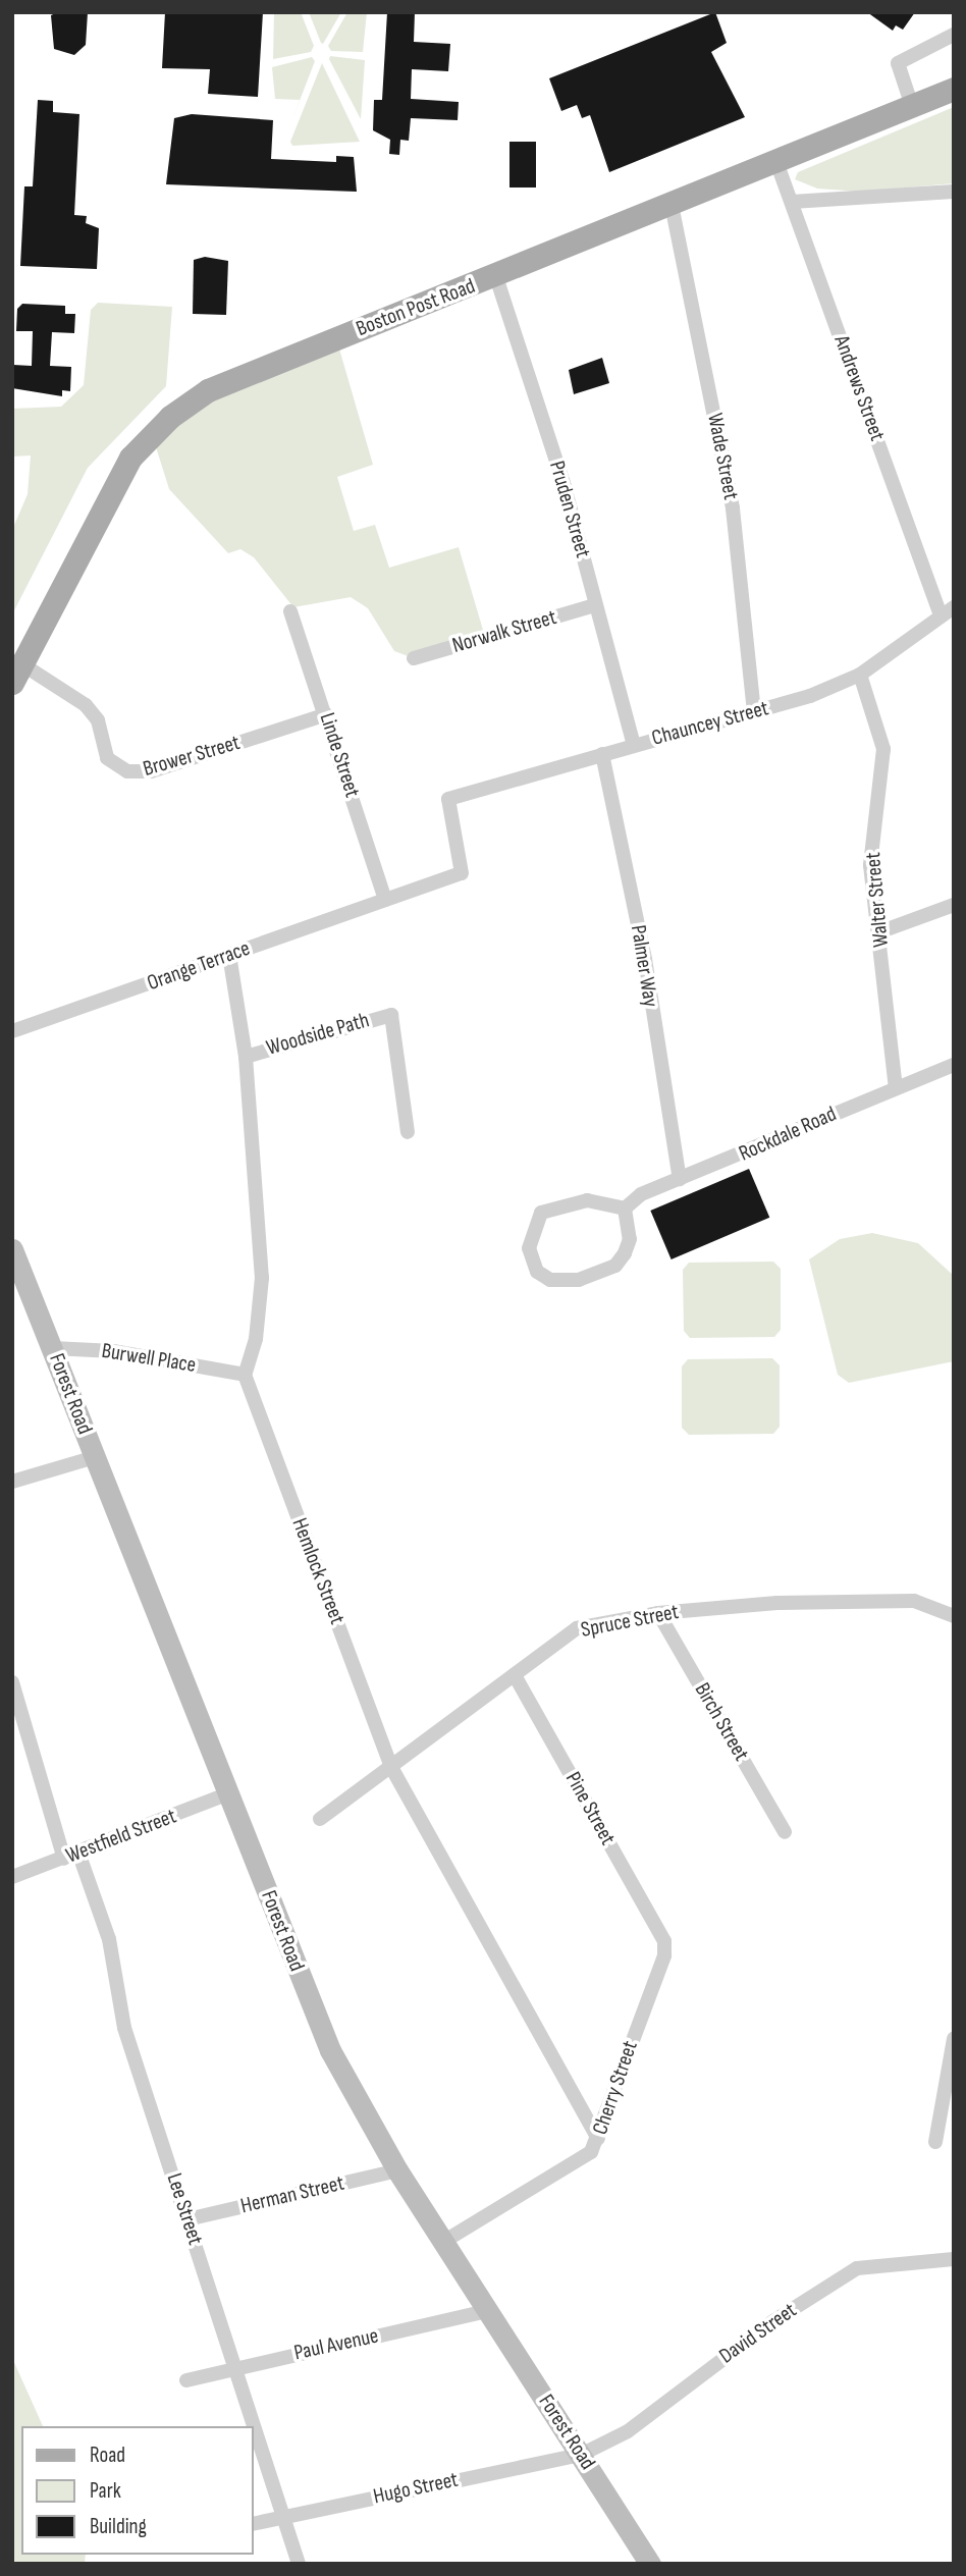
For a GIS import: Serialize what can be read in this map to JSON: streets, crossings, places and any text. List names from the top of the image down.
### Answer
{
  "streets": {
    "main road": ["Boston Post Road", "Forest Road"],
    "street": [
      "Andrews Street",
      "Wade Street",
      "Pruden Street",
      "Norwalk Street",
      "Chauncey Street",
      "Linde Street",
      "Brower Street",
      "Walter Street",
      "Orange Terrace",
      "Palmer Way",
      "Woodside Path",
      "Rockdale Road",
      "Burwell Place",
      "Hemlock Street",
      "Spruce Street",
      "Birch Street",
      "Pine Street",
      "Westfield Street",
      "Cherry Street",
      "Herman Street",
      "Lee Street",
      "David Street",
      "Paul Avenue",
      "Hugo Street"
    ]
  },
  "crossings": [
    ["Boston Post Road", "Andrews Street"],
    ["Boston Post Road", "Wade Street"],
    ["Boston Post Road", "Pruden Street"],
    ["Boston Post Road", "Brower Street"],
    ["Andrews Street", "Chauncey Street"],
    ["Wade Street", "Chauncey Street"],
    ["Pruden Street", "Norwalk Street"],
    ["Pruden Street", "Chauncey Street"],
    ["Chauncey Street", "Linde Street"],
    ["Chauncey Street", "Walter Street"],
    ["Chauncey Street", "Orange Terrace"],
    ["Chauncey Street", "Palmer Way"],
    ["Linde Street", "Brower Street"],
    ["Linde Street", "Orange Terrace"],
    ["Walter Street", "Rockdale Road"],
    ["Palmer Way", "Rockdale Road"],
    ["Burwell Place", "Forest Road"],
    ["Burwell Place", "Hemlock Street"],
    ["Forest Road", "Westfield Street"],
    ["Forest Road", "Cherry Street"],
    ["Forest Road", "Herman Street"],
    ["Forest Road", "David Street"],
    ["Forest Road", "Paul Avenue"],
    ["Forest Road", "Hugo Street"],
    ["Hemlock Street", "Spruce Street"],
    ["Hemlock Street", "Cherry Street"],
    ["Spruce Street", "Birch Street"],
    ["Spruce Street", "Pine Street"],
    ["Pine Street", "Cherry Street"],
    ["Westfield Street", "Lee Street"],
    ["Herman Street", "Lee Street"],
    ["Lee Street", "Paul Avenue"],
    ["Lee Street", "Hugo Street"],
    ["David Street", "Hugo Street"]
  ],
  "legend": ["Road", "Park", "Building"]
}
